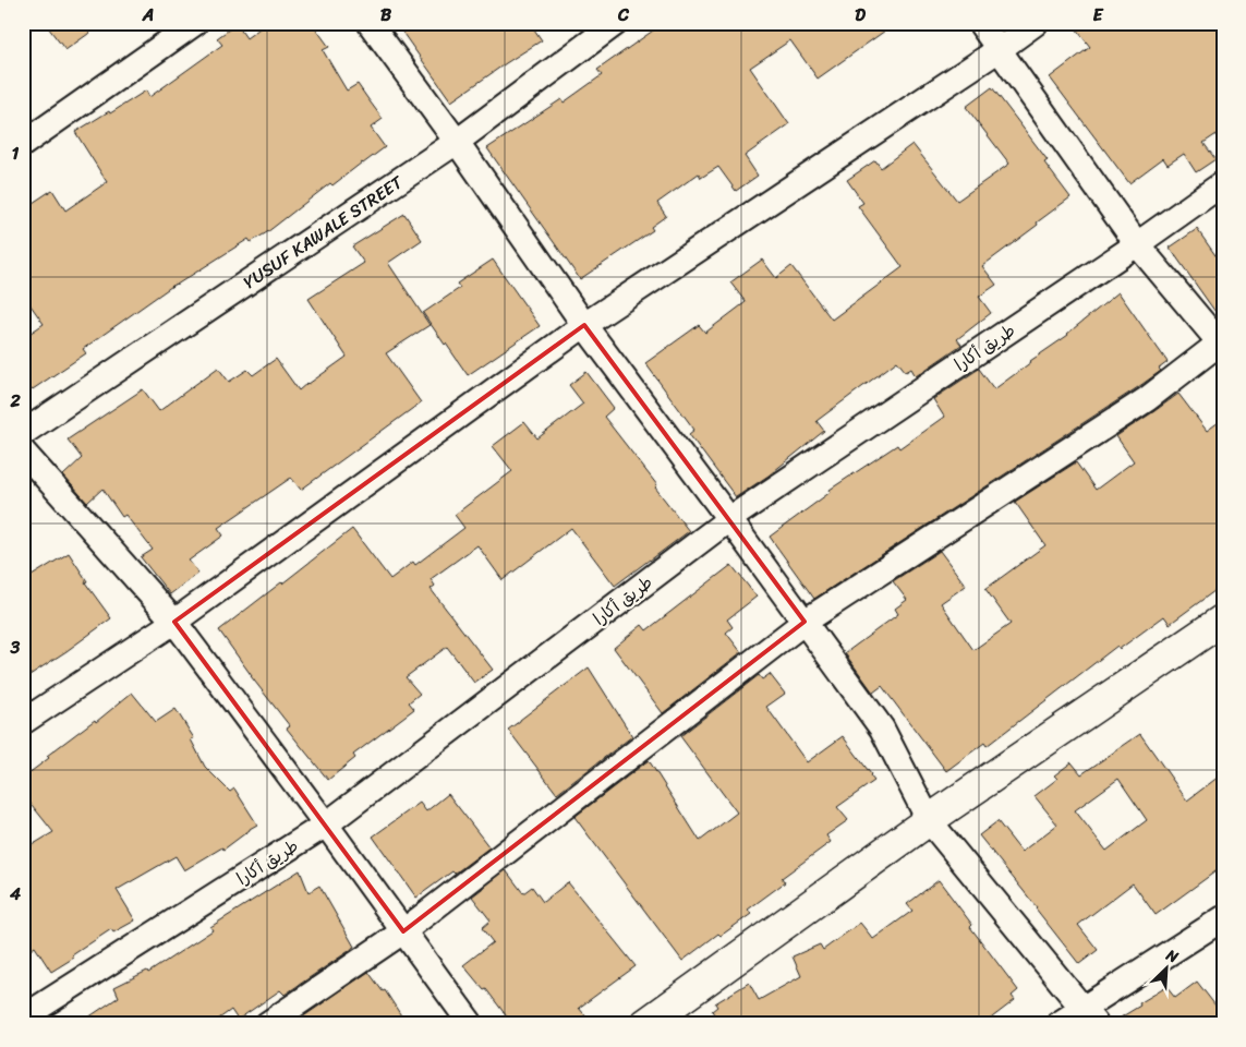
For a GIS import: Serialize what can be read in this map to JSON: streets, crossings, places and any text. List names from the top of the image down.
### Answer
{
  "streets": {
    "street": ["YUSUF KAWALE STREET", "طريق أكارا"]
  },
  "north": "top right",
  "grid": {
    "columns": [
      "A",
      "B",
      "C",
      "D",
      "E"
    ],
    "rows": [
      "1",
      "2",
      "3",
      "4"
    ]
  }
}
